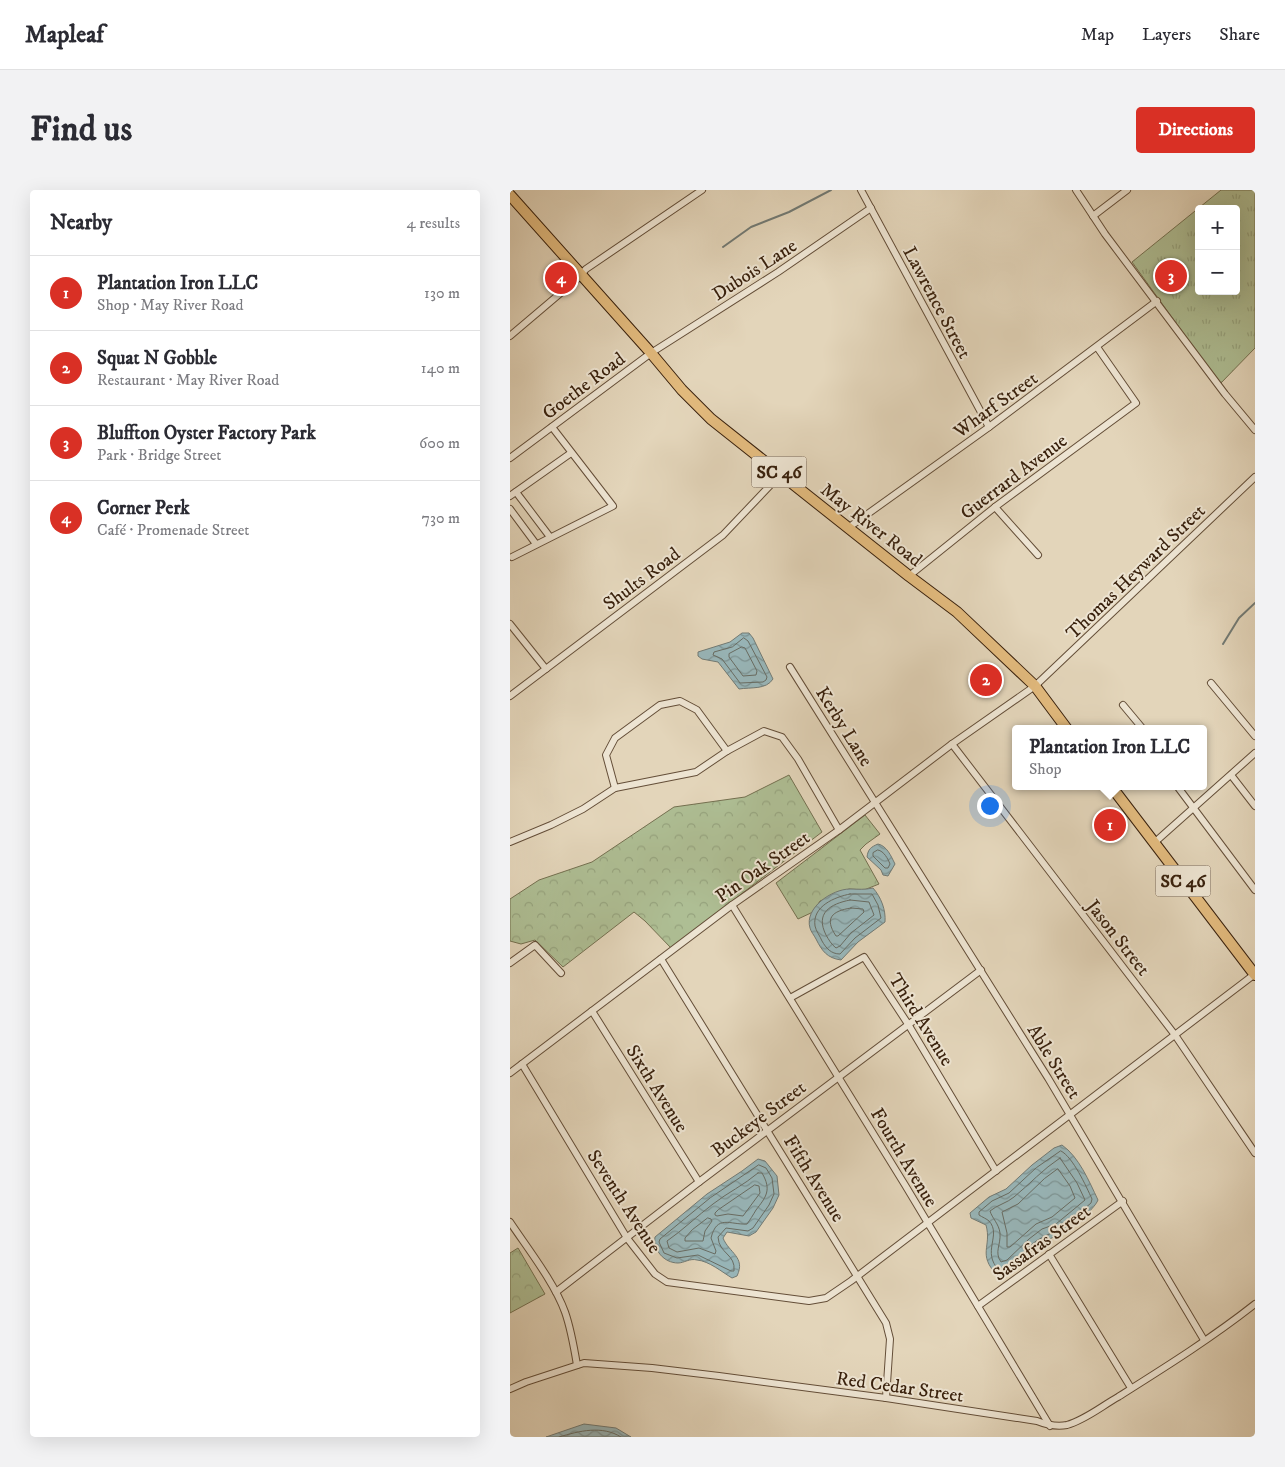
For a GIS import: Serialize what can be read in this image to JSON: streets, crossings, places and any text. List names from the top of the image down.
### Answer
{
  "streets": {
    "main road": ["SC 46", "May River Road"],
    "street": [
      "Dubois Lane",
      "Lawrence Street",
      "Goethe Road",
      "Wharf Street",
      "Guerrard Avenue",
      "Thomas Heyward Street",
      "Shults Road",
      "Kerby Lane",
      "Pin Oak Street",
      "Jason Street",
      "Third Avenue",
      "Able Street",
      "Sixth Avenue",
      "Buckeye Street",
      "Fourth Avenue",
      "Fifth Avenue",
      "Seventh Avenue",
      "Sassafras Street",
      "Red Cedar Street"
    ]
  },
  "crossings": [
    ["Dubois Lane", "Lawrence Street"],
    ["Dubois Lane", "Goethe Road"],
    ["Dubois Lane", "May River Road"],
    ["Lawrence Street", "Wharf Street"],
    ["Goethe Road", "May River Road"],
    ["Wharf Street", "Guerrard Avenue"],
    ["Wharf Street", "May River Road"],
    ["SC 46", "Seventh Avenue"],
    ["Guerrard Avenue", "May River Road"],
    ["May River Road", "Thomas Heyward Street"],
    ["May River Road", "Shults Road"],
    ["May River Road", "Pin Oak Street"],
    ["Thomas Heyward Street", "Pin Oak Street"],
    ["Kerby Lane", "Pin Oak Street"],
    ["Kerby Lane", "Able Street"],
    ["Pin Oak Street", "Jason Street"],
    ["Pin Oak Street", "Able Street"],
    ["Pin Oak Street", "Sixth Avenue"],
    ["Pin Oak Street", "Fourth Avenue"],
    ["Pin Oak Street", "Fifth Avenue"],
    ["Pin Oak Street", "Seventh Avenue"],
    ["Jason Street", "Seventh Avenue"],
    ["Third Avenue", "Buckeye Street"],
    ["Third Avenue", "Fourth Avenue"],
    ["Third Avenue", "Seventh Avenue"],
    ["Able Street", "Buckeye Street"],
    ["Able Street", "Seventh Avenue"],
    ["Able Street", "Sassafras Street"],
    ["Able Street", "Red Cedar Street"],
    ["Sixth Avenue", "Buckeye Street"],
    ["Buckeye Street", "Fourth Avenue"],
    ["Buckeye Street", "Fifth Avenue"],
    ["Buckeye Street", "Seventh Avenue"],
    ["Fourth Avenue", "Seventh Avenue"],
    ["Fourth Avenue", "Sassafras Street"],
    ["Fourth Avenue", "Red Cedar Street"],
    ["Fifth Avenue", "Seventh Avenue"],
    ["Fifth Avenue", "Red Cedar Street"]
  ],
  "page": {
    "header": "Mapleaf",
    "nav": ["Map", "Layers", "Share"],
    "buttons": "Directions",
    "title": "Find us",
    "heading": ["Nearby", "4 results"],
    "map_buttons": ["+", "−"],
    "list": [
      {
        "mark": "1",
        "name": "Plantation Iron LLC",
        "note": "Shop · May River Road",
        "value": "130 m"
      },
      {
        "mark": "2",
        "name": "Squat N Gobble",
        "note": "Restaurant · May River Road",
        "value": "140 m"
      },
      {
        "mark": "3",
        "name": "Bluffton Oyster Factory Park",
        "note": "Park · Bridge Street",
        "value": "600 m"
      },
      {
        "mark": "4",
        "name": "Corner Perk",
        "note": "Café · Promenade Street",
        "value": "730 m"
      }
    ],
    "pins": [
      "3",
      "4",
      "2",
      "1"
    ],
    "popup": ["Plantation Iron LLC", "Shop"]
  }
}
